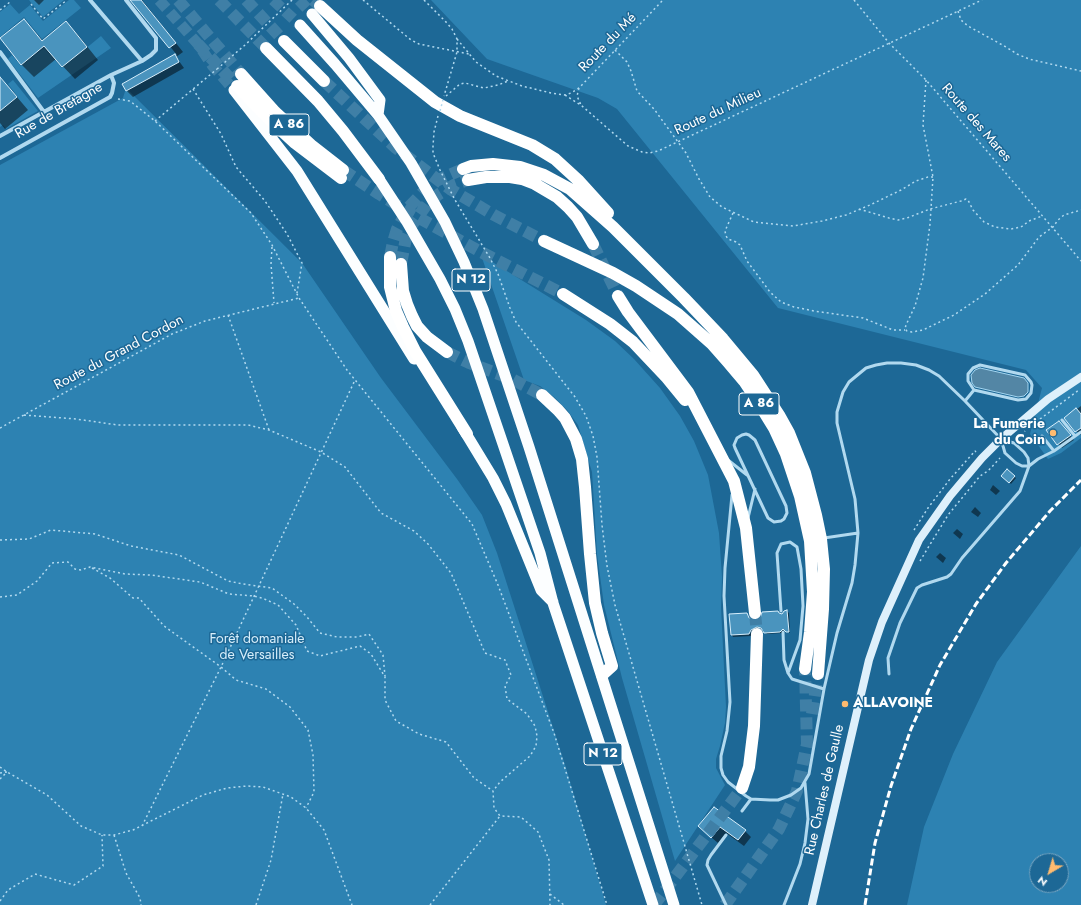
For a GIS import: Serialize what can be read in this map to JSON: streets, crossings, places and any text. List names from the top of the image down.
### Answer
{
  "streets": {
    "highway": ["A 86", "N 12"],
    "main road": ["Rue Charles de Gaulle"],
    "street": ["Rue de Bretagne"],
    "path": [
      "Route du Mé",
      "Route du Milieu",
      "Route des Mares",
      "Route du Grand Cordon"
    ]
  },
  "crossings": [
    ["Route du Mé", "Route du Milieu"],
    ["Route du Milieu", "Route des Mares"]
  ],
  "parks": ["Forêt domaniale de Versailles"],
  "places": ["La Fumerie du Coin", "ALLAVOINE"],
  "north": "bottom left"
}
